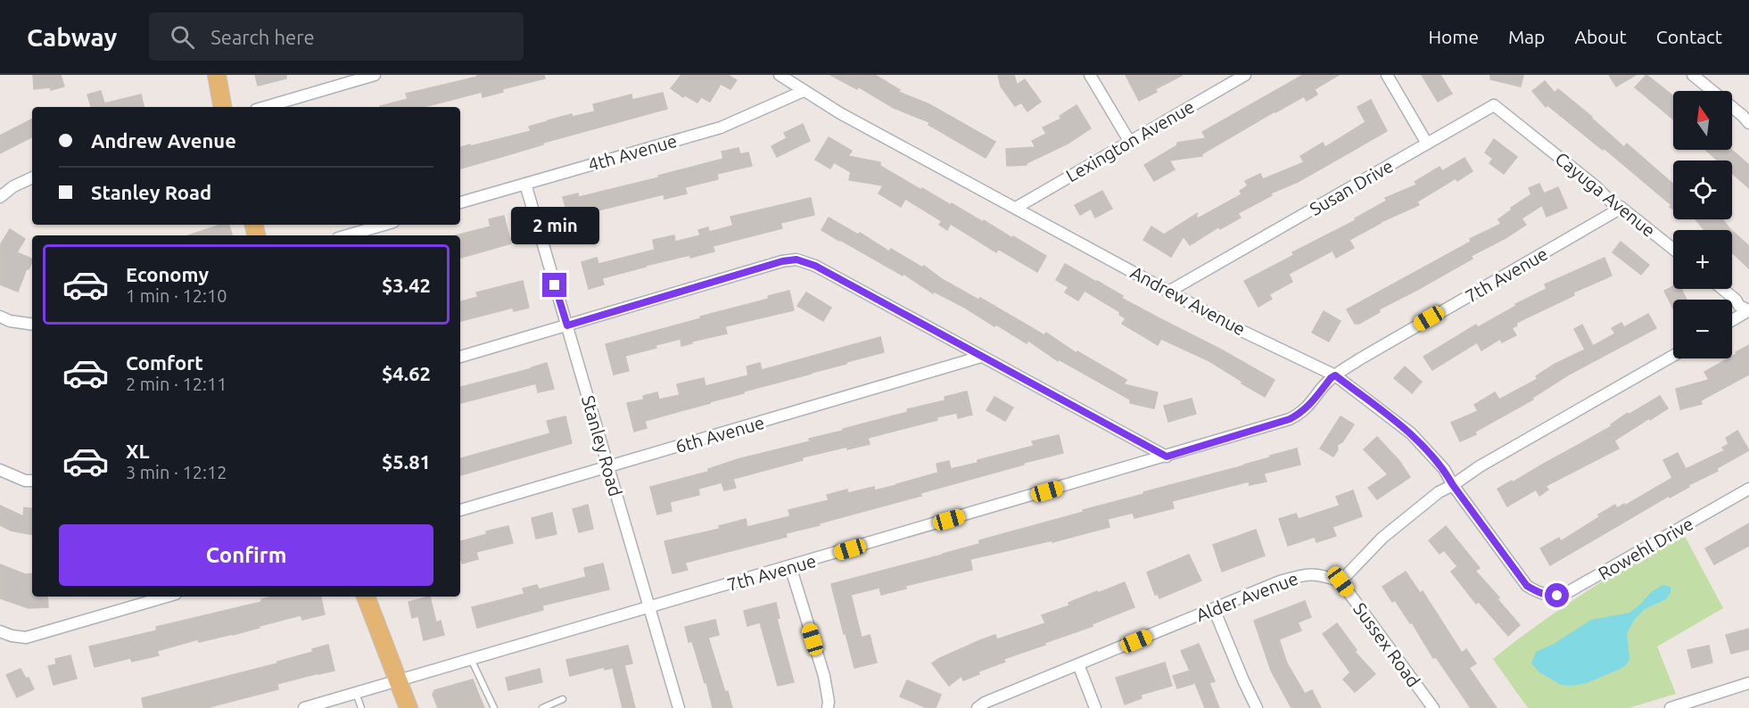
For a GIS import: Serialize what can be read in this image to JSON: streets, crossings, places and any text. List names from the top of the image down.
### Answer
{
  "streets": {
    "street": [
      "Lexington Avenue",
      "4th Avenue",
      "Susan Drive",
      "Cayuga Avenue",
      "7th Avenue",
      "Andrew Avenue",
      "6th Avenue",
      "Stanley Road",
      "Rowehl Drive",
      "Alder Avenue",
      "Sussex Road"
    ]
  },
  "crossings": [
    ["Lexington Avenue", "Andrew Avenue"],
    ["4th Avenue", "Andrew Avenue"],
    ["4th Avenue", "Stanley Road"],
    ["Susan Drive", "Cayuga Avenue"],
    ["Susan Drive", "Andrew Avenue"],
    ["Cayuga Avenue", "7th Avenue"],
    ["7th Avenue", "Andrew Avenue"],
    ["7th Avenue", "Stanley Road"],
    ["Andrew Avenue", "Rowehl Drive"],
    ["6th Avenue", "Stanley Road"],
    ["Alder Avenue", "Sussex Road"]
  ],
  "north": "top",
  "page": {
    "header": "Cabway",
    "search": "Search here",
    "nav": [
      "Home",
      "Map",
      "About",
      "Contact"
    ],
    "map_buttons": ["+", "−"],
    "banner": ["Andrew Avenue", "Stanley Road"],
    "bubble": "2 min",
    "list": [
      {
        "name": "Economy",
        "note": "1 min · 12:10",
        "value": "$3.42"
      },
      {
        "name": "Comfort",
        "note": "2 min · 12:11",
        "value": "$4.62"
      },
      {
        "name": "XL",
        "note": "3 min · 12:12",
        "value": "$5.81"
      }
    ],
    "buttons": "Confirm"
  }
}
